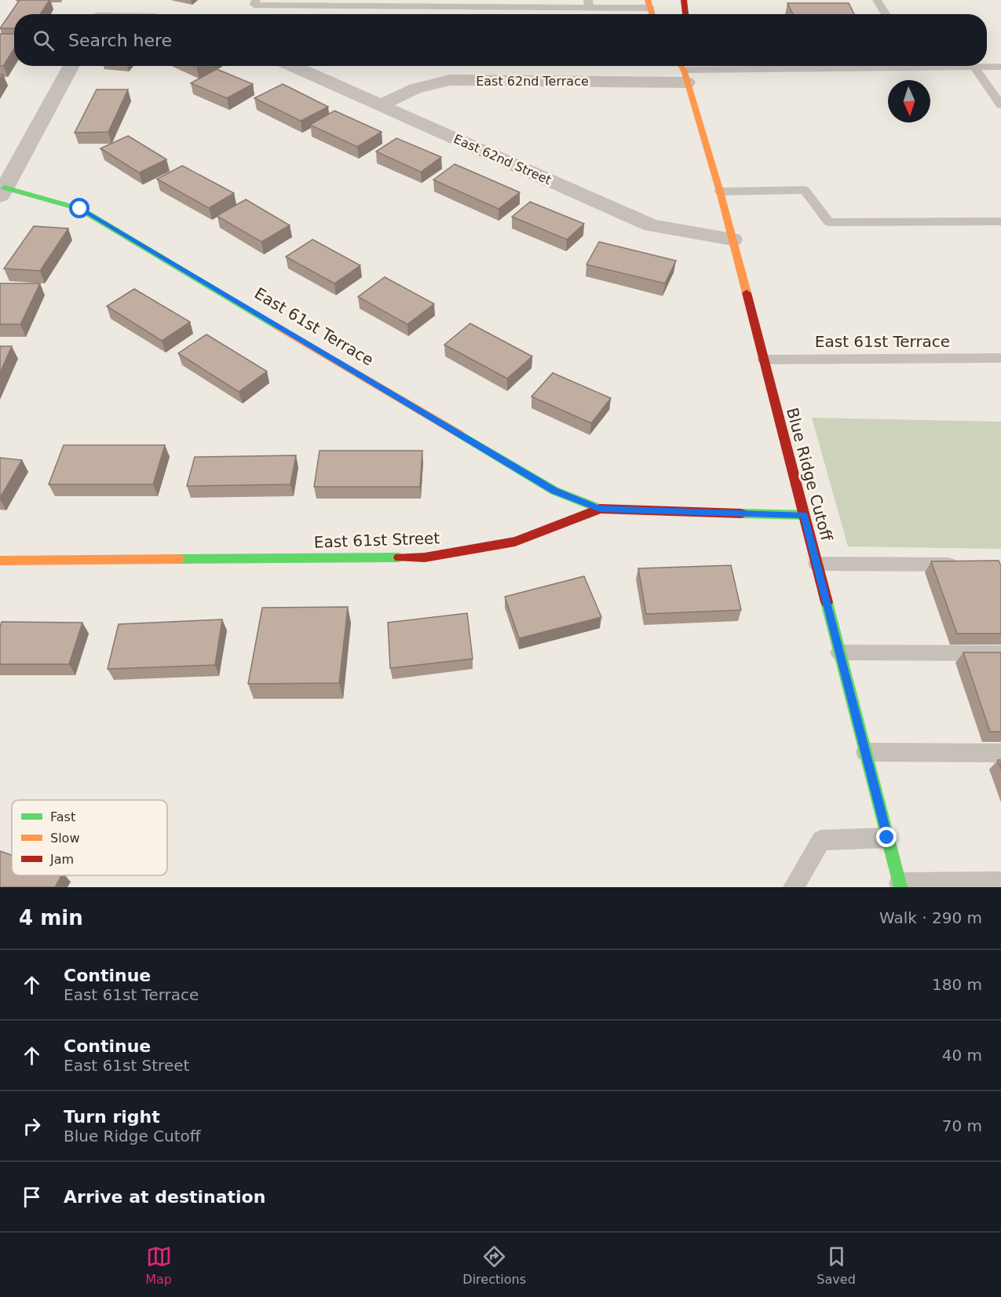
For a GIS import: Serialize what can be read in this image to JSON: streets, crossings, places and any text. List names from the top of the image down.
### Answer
{
  "streets": {
    "street": [
      "East 62nd Terrace",
      "East 62nd Street",
      "East 61st Terrace",
      "Blue Ridge Cutoff",
      "East 61st Street"
    ]
  },
  "crossings": [
    ["East 62nd Terrace", "East 62nd Street"],
    ["East 62nd Terrace", "Blue Ridge Cutoff"],
    ["East 62nd Street", "Blue Ridge Cutoff"],
    ["East 61st Terrace", "Blue Ridge Cutoff"],
    ["East 61st Terrace", "East 61st Street"],
    ["Blue Ridge Cutoff", "East 61st Street"]
  ],
  "legend": ["Fast", "Slow", "Jam"],
  "north": "bottom",
  "page": {
    "search": "Search here",
    "heading": ["4 min", "Walk · 290 m"],
    "list": [
      ["Continue", "East 61st Terrace", "180 m"],
      ["Continue", "East 61st Street", "40 m"],
      ["Turn right", "Blue Ridge Cutoff", "70 m"],
      "Arrive at destination"
    ],
    "nav": ["Map", "Directions", "Saved"]
  }
}
